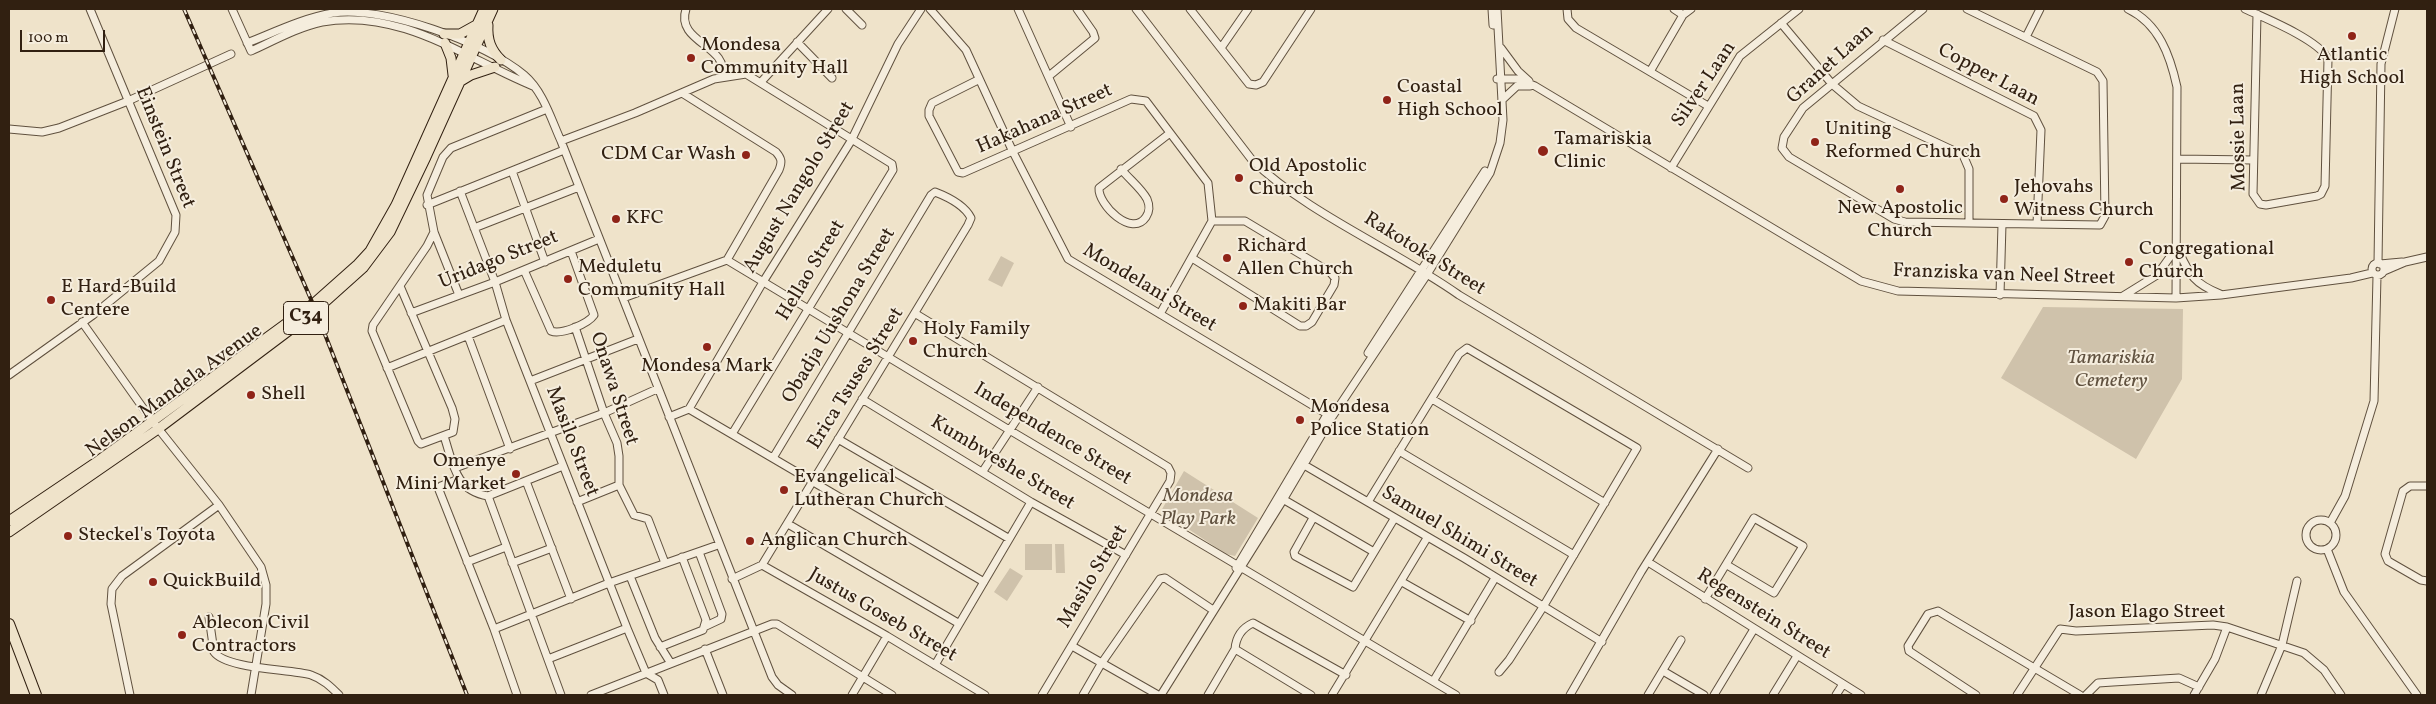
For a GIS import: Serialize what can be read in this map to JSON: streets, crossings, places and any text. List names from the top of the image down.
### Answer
{
  "streets": {
    "main road": ["C34", "Nelson Mandela Avenue"],
    "street": [
      "Granet Laan",
      "Copper Laan",
      "Silver Laan",
      "Hakahana Street",
      "Mossie Laan",
      "Einstein Street",
      "August Nangolo Street",
      "Rakotoka Street",
      "Uridago Street",
      "Hellao Street",
      "Franziska van Neel Street",
      "Mondelani Street",
      "Obadja Uushona Street",
      "Erica Tsuses Street",
      "Onawa Street",
      "Independence Street",
      "Masilo Street",
      "Kumbweshe Street",
      "Samuel Shimi Street",
      "Jason Elago Street",
      "Regenstein Street",
      "Justus Goseb Street"
    ]
  },
  "crossings": [
    ["Granet Laan", "Copper Laan"],
    ["Silver Laan", "Franziska van Neel Street"],
    ["Hakahana Street", "Mondelani Street"],
    ["August Nangolo Street", "Hellao Street"],
    ["August Nangolo Street", "Independence Street"],
    ["Uridago Street", "Masilo Street"],
    ["Hellao Street", "Independence Street"],
    ["Obadja Uushona Street", "Erica Tsuses Street"],
    ["Obadja Uushona Street", "Independence Street"],
    ["Erica Tsuses Street", "Independence Street"],
    ["Erica Tsuses Street", "Kumbweshe Street"],
    ["Erica Tsuses Street", "Justus Goseb Street"],
    ["Independence Street", "Masilo Street"],
    ["Masilo Street", "Kumbweshe Street"]
  ],
  "parks": ["Tamariskia Cemetery", "Mondesa Play Park"],
  "places": [
    "Atlantic High School",
    "Mondesa Community Hall",
    "Coastal High School",
    "Uniting Reformed Church",
    "Tamariskia Clinic",
    "CDM Car Wash",
    "Old Apostolic Church",
    "New Apostolic Church",
    "Jehovahs Witness Church",
    "KFC",
    "Richard Allen Church",
    "Congregational Church",
    "Meduletu Community Hall",
    "E Hard-Build Centere",
    "Makiti Bar",
    "Holy Family Church",
    "Mondesa Mark",
    "Shell",
    "Mondesa Police Station",
    "Omenye Mini Market",
    "Evangelical Lutheran Church",
    "Steckel's Toyota",
    "Anglican Church",
    "QuickBuild",
    "Ablecon Civil Contractors"
  ],
  "scale_bar": "100 m"
}
